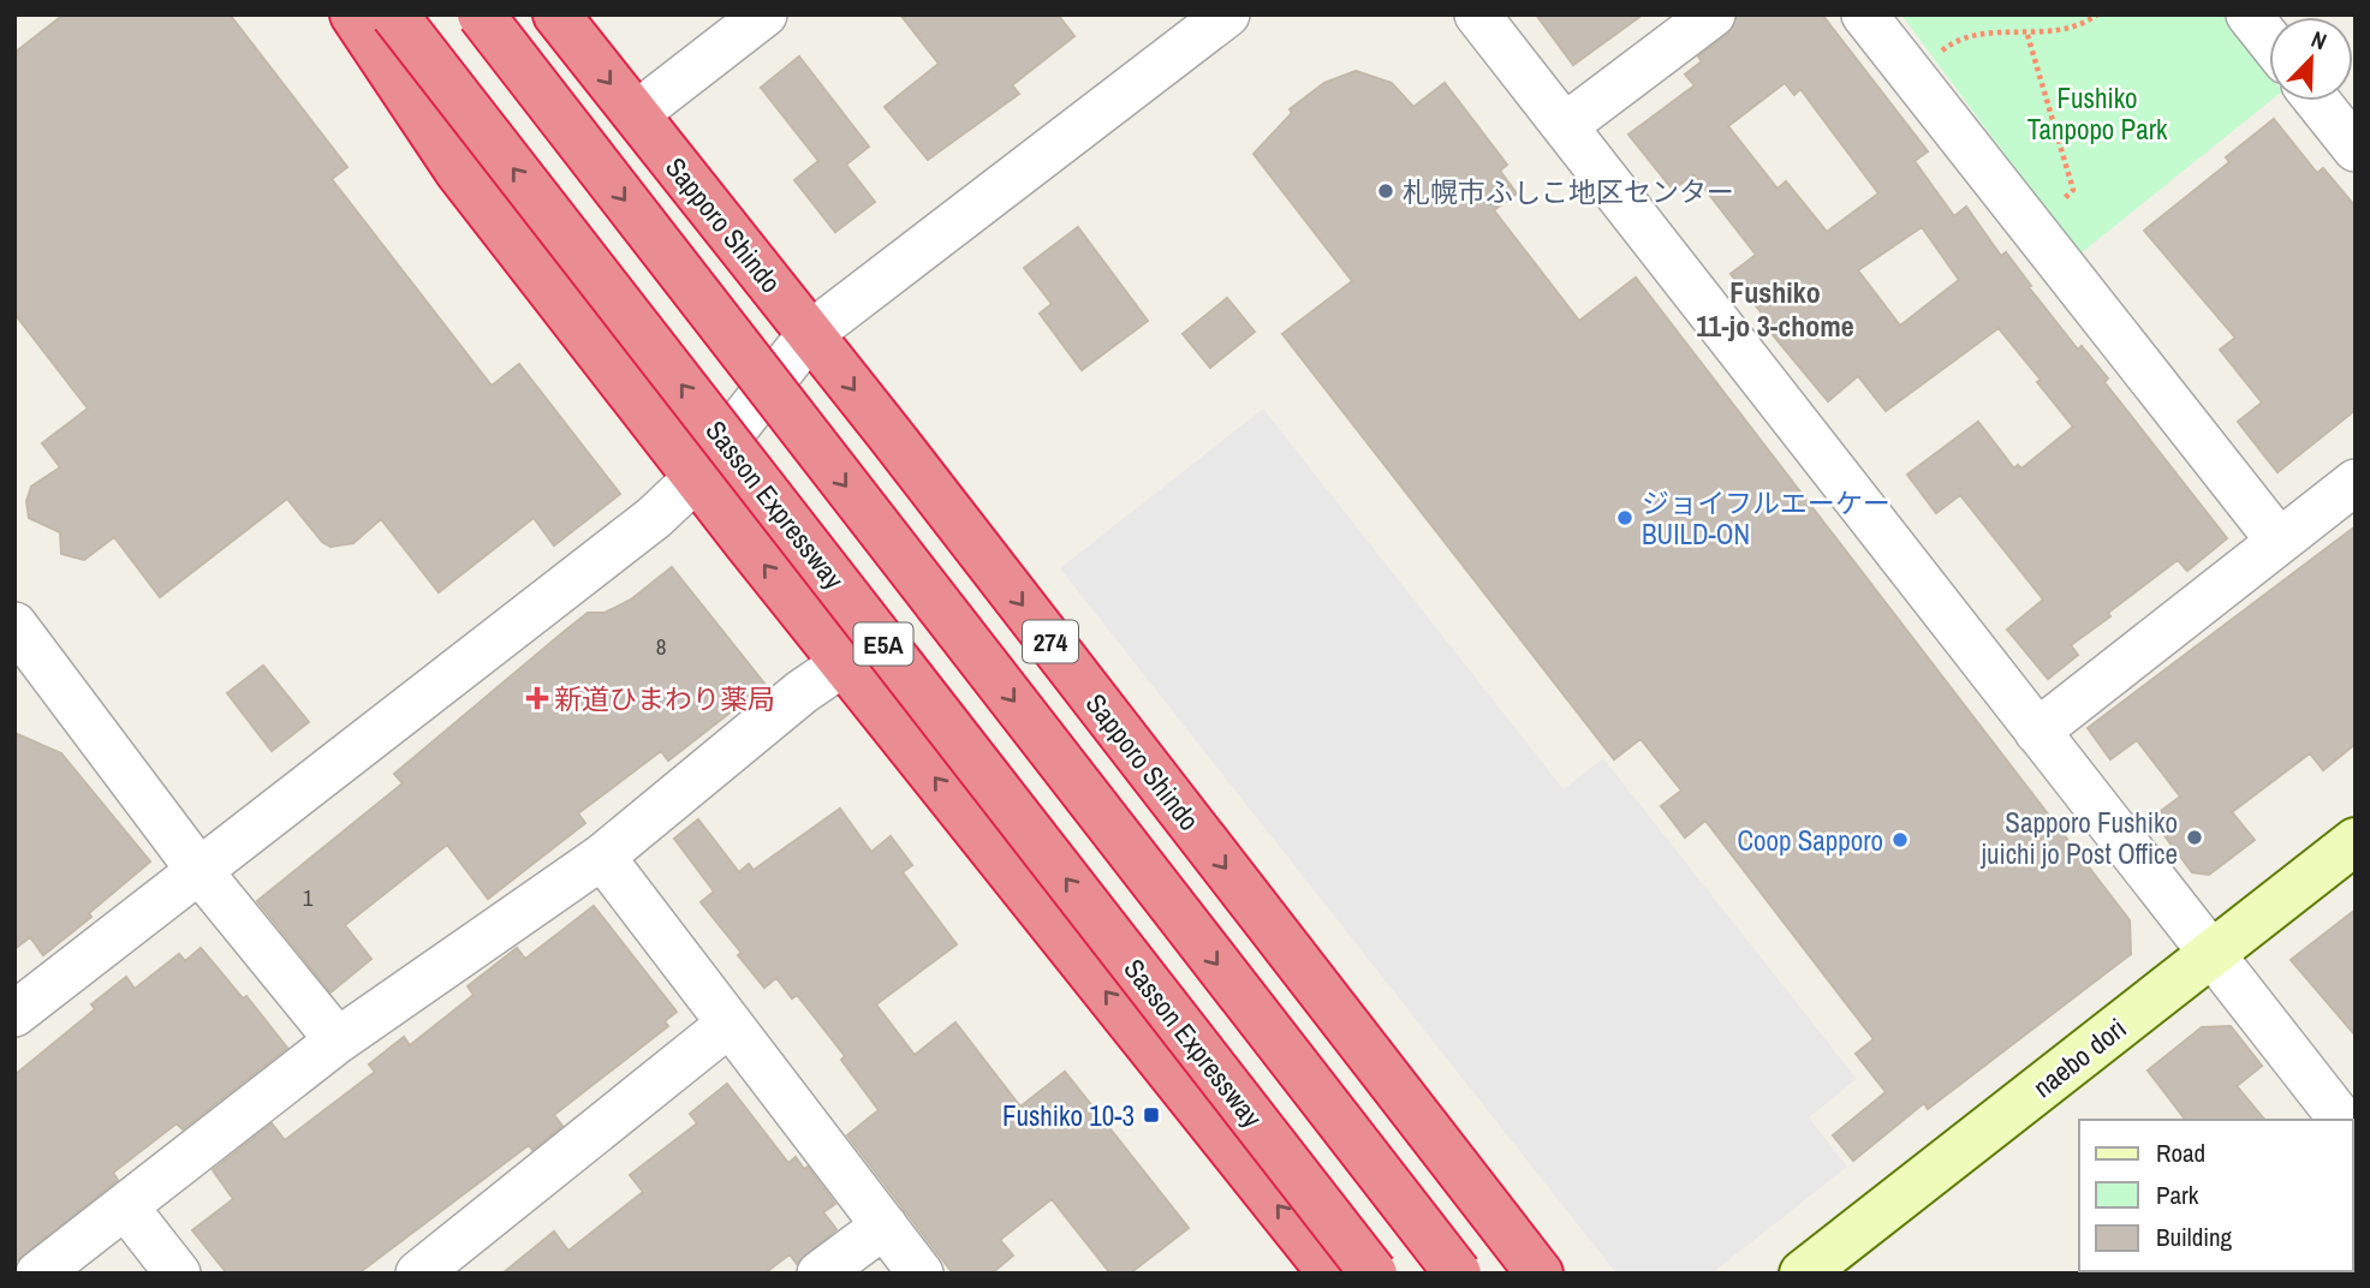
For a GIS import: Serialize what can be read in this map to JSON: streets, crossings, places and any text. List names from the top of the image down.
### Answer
{
  "streets": {
    "highway": [
      "Sapporo Shindo",
      "Sasson Expressway",
      "274",
      "E5A"
    ],
    "street": ["naebo dori"]
  },
  "districts": ["Fushiko 11-jo 3-chome"],
  "parks": ["Fushiko Tanpopo Park"],
  "places": {
    "other": [
      "札幌市ふしこ地区センター",
      "ジョイフルエーケー BUILD-ON",
      "Sapporo Fushiko juichi jo Post Office",
      "Coop Sapporo"
    ],
    "health": ["新道ひまわり薬局"],
    "transit": ["Fushiko 10-3"]
  },
  "house_numbers": ["8", "1"],
  "legend": ["Road", "Park", "Building"],
  "north": "top right"
}
